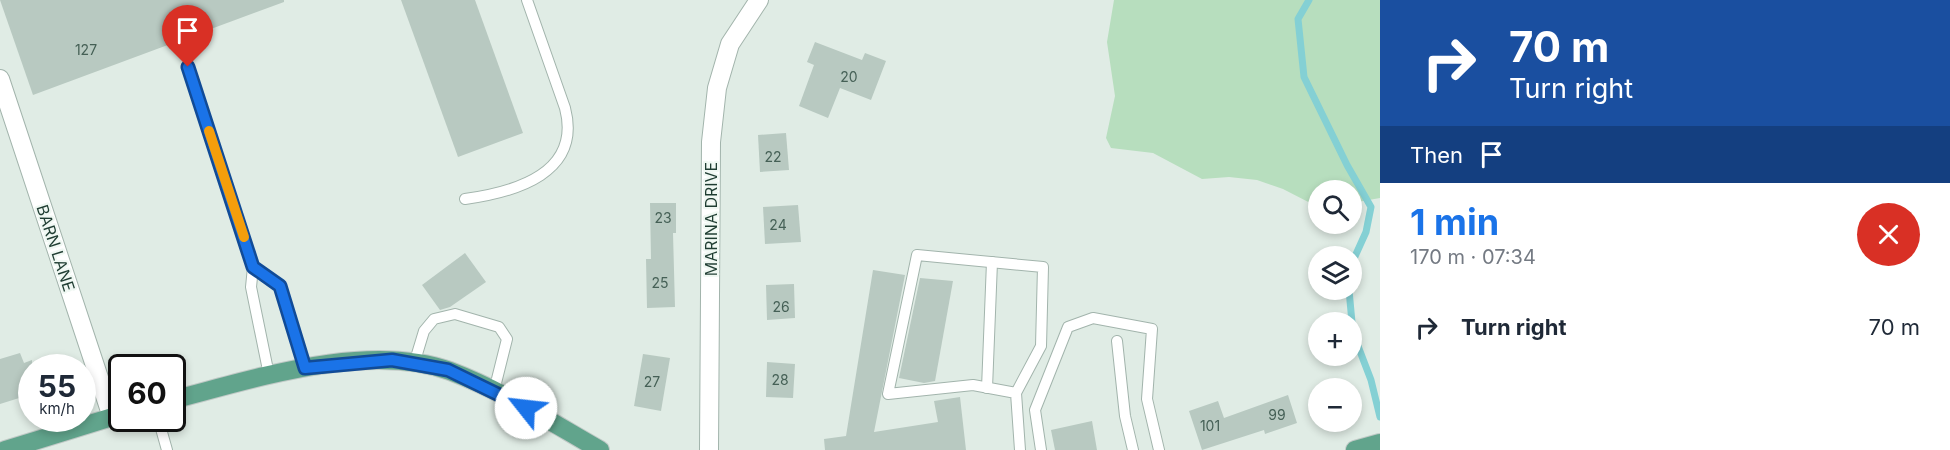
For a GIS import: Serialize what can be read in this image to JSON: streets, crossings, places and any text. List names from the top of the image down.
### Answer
{
  "streets": {
    "street": ["MARINA DRIVE", "BARN LANE"]
  },
  "house_numbers": [
    "127",
    "20",
    "22",
    "23",
    "24",
    "25",
    "26",
    "28",
    "27",
    "99",
    "101"
  ],
  "page": {
    "turn": ["70 m", "Turn right"],
    "then": "Then",
    "map_buttons": ["+", "−"],
    "heading": ["1 min", "170 m · 07:34"],
    "list": [
      {
        "name": "Turn right",
        "value": "70 m"
      }
    ],
    "speed": "55 km/h",
    "limit": "60"
  }
}
